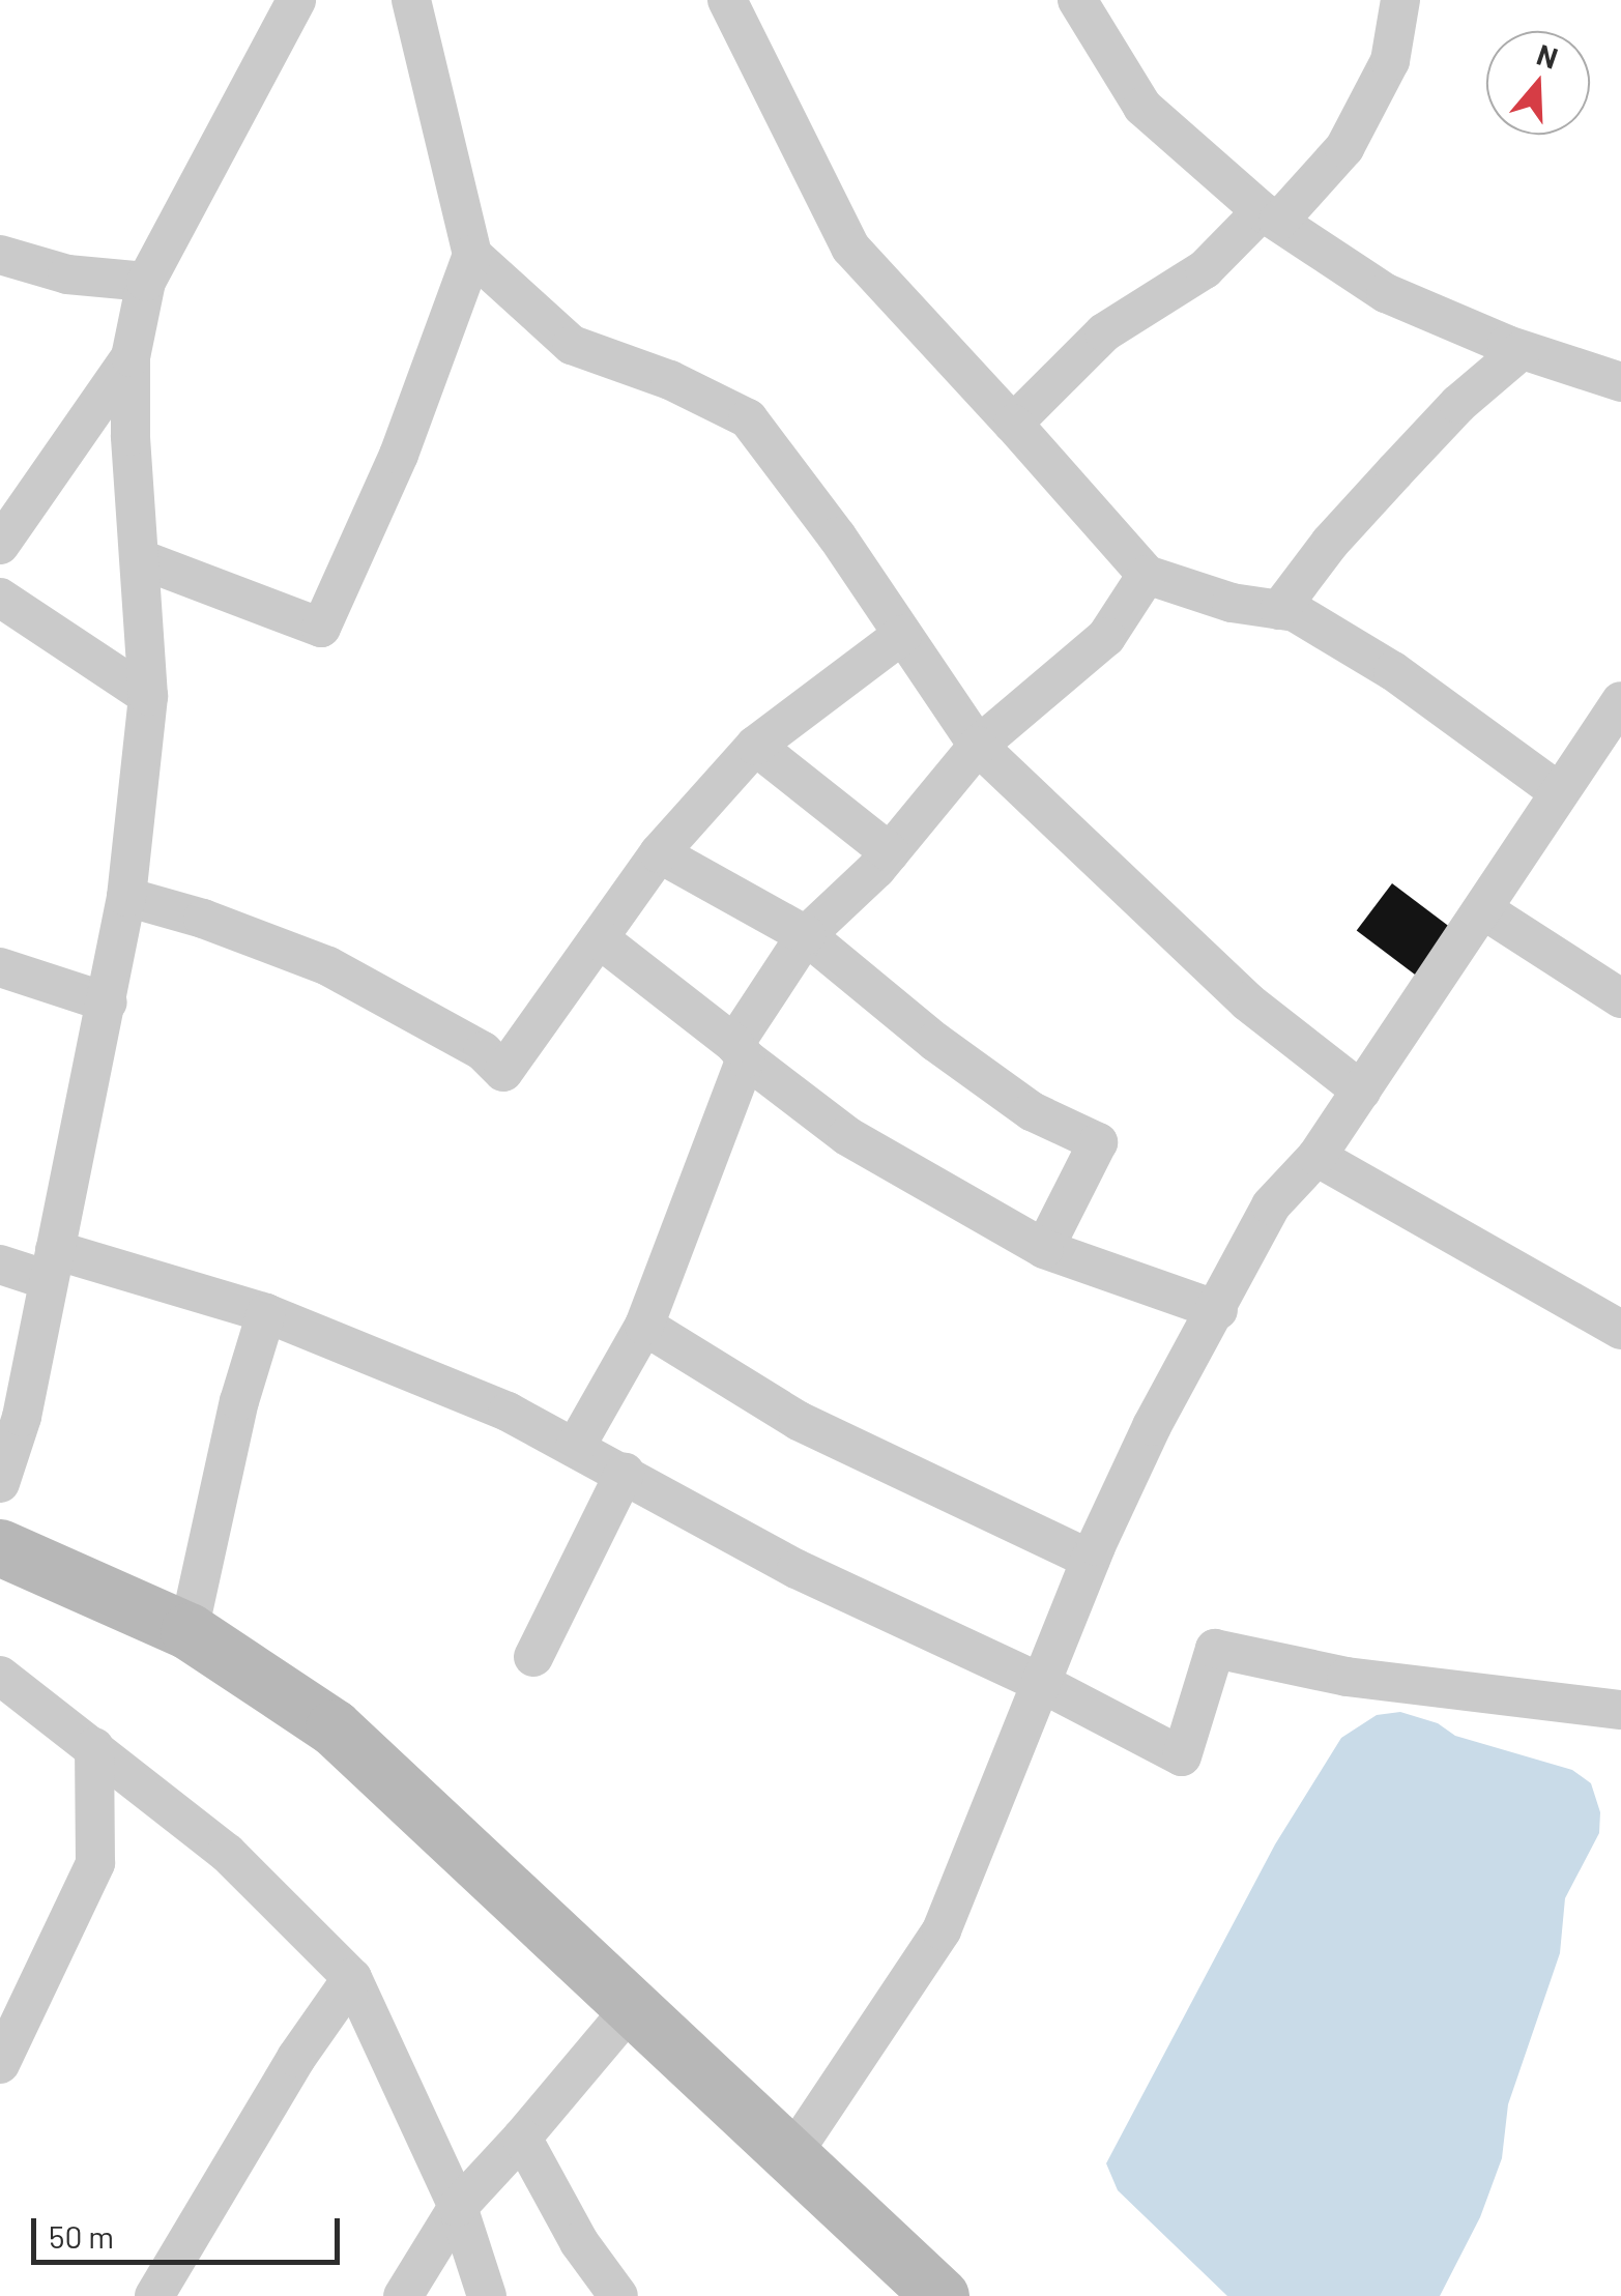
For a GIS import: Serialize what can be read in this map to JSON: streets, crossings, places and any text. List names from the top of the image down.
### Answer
{
  "scale_bar": "50 m",
  "north": "top"
}
